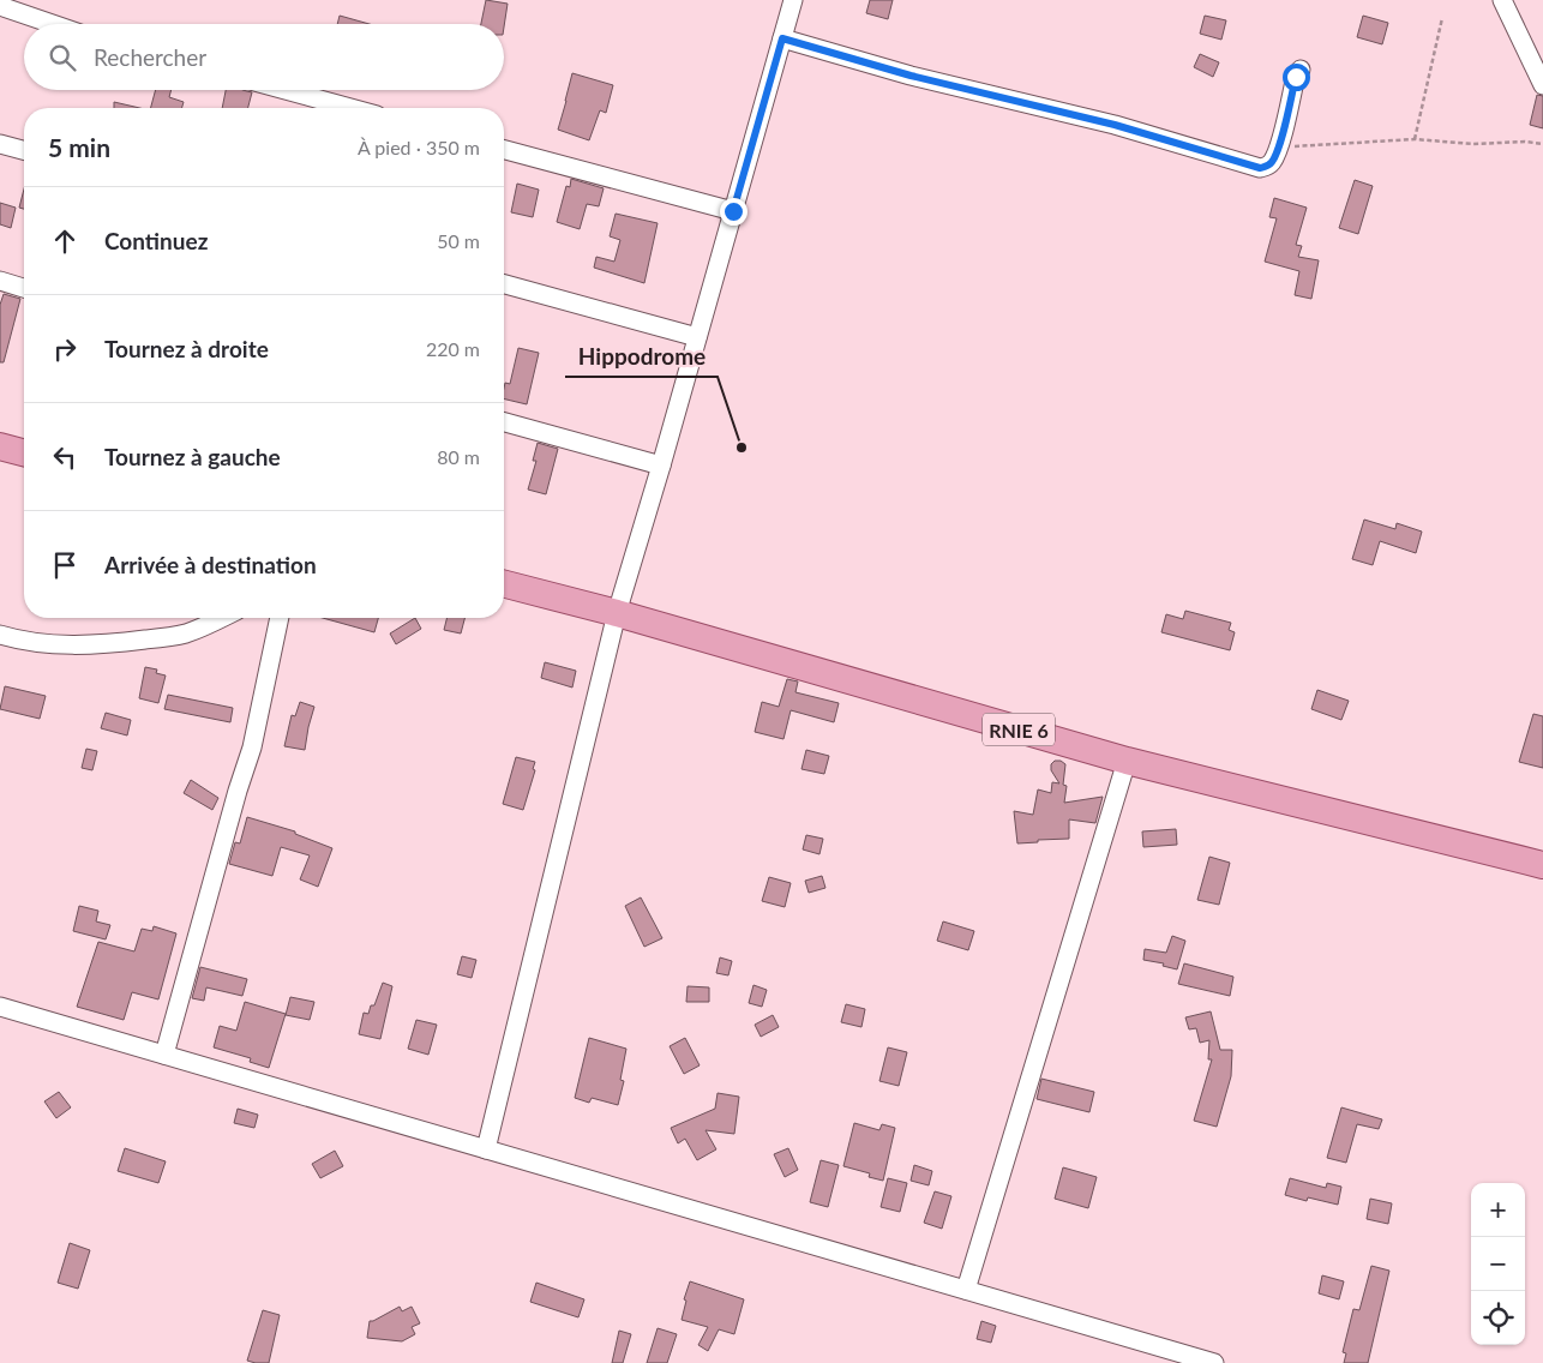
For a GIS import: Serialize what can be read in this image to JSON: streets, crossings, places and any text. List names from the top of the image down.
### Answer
{
  "streets": {
    "main road": ["RNIE 6"]
  },
  "places": ["Hippodrome"],
  "page": {
    "search": "Rechercher",
    "heading": ["5 min", "À pied · 350 m"],
    "list": [
      ["Continuez", "50 m"],
      ["Tournez à droite", "220 m"],
      ["Tournez à gauche", "80 m"],
      "Arrivée à destination"
    ],
    "map_buttons": ["+", "−"]
  }
}
